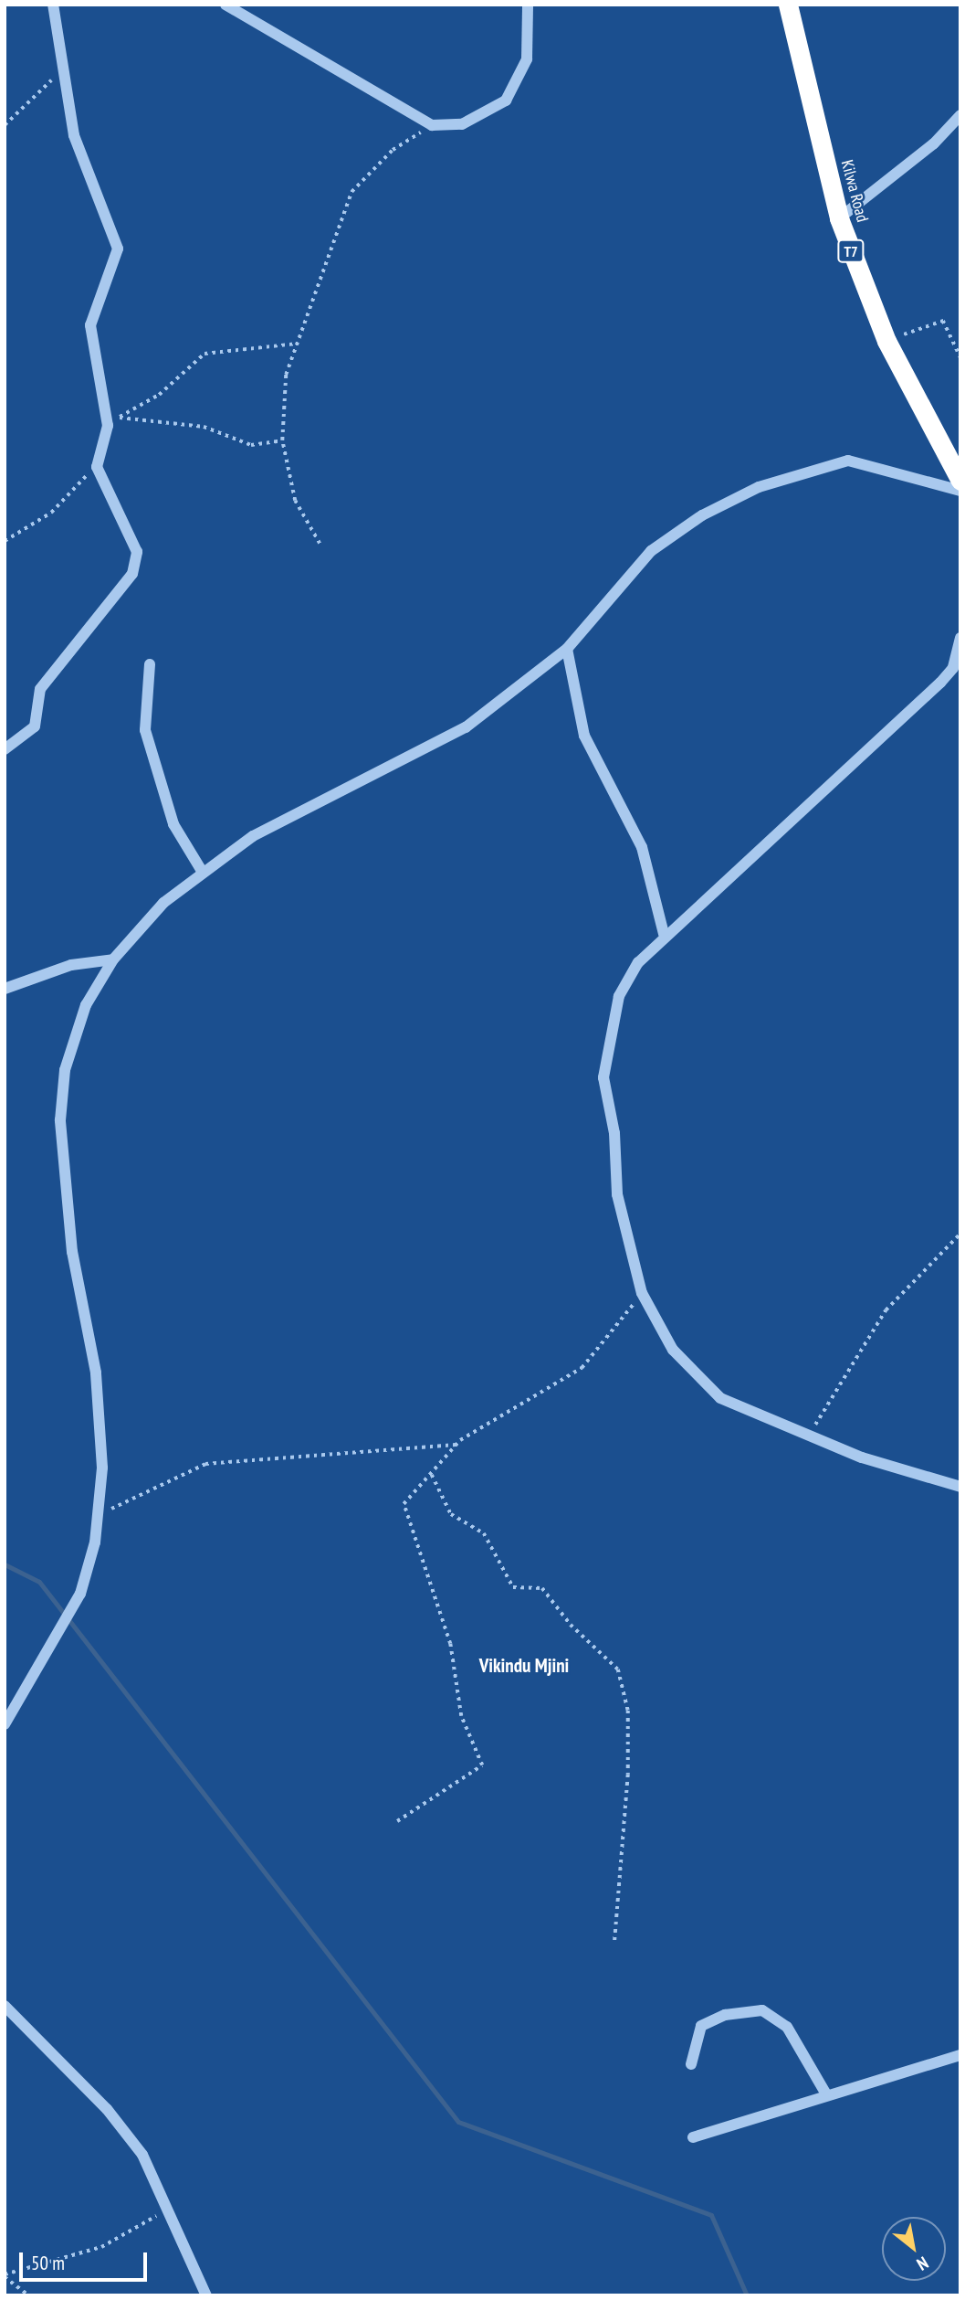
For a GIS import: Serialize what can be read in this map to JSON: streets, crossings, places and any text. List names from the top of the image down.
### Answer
{
  "streets": {
    "highway": ["Kilwa Road", "T7"]
  },
  "districts": ["Vikindu Mjini"],
  "scale_bar": "50 m",
  "north": "bottom right"
}
